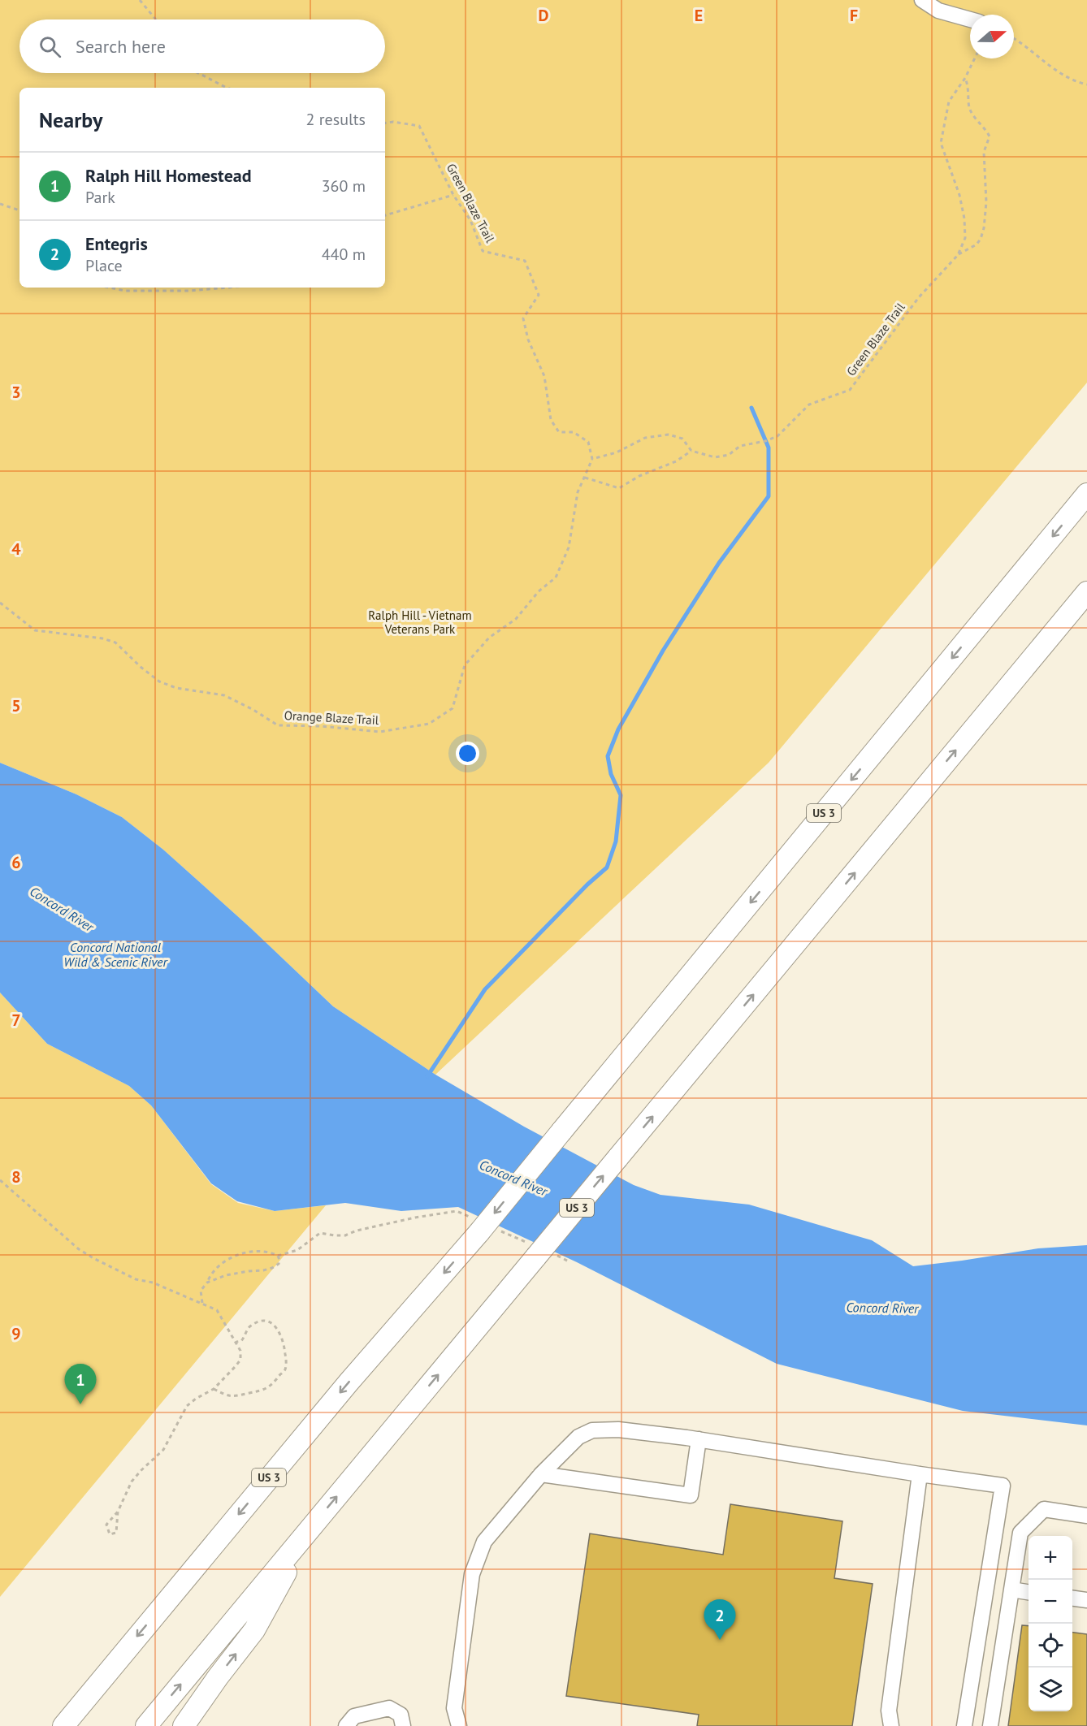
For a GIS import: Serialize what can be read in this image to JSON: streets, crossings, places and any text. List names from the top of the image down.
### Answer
{
  "streets": {
    "highway": ["US 3"],
    "path": ["Green Blaze Trail", "Orange Blaze Trail"]
  },
  "crossings": [
    ["Green Blaze Trail", "Orange Blaze Trail"]
  ],
  "water": ["Concord River", "Concord National Wild & Scenic River"],
  "parks": ["Ralph Hill - Vietnam Veterans Park"],
  "north": "right",
  "page": {
    "search": "Search here",
    "heading": ["Nearby", "2 results"],
    "list": [
      {
        "mark": "1",
        "name": "Ralph Hill Homestead",
        "note": "Park",
        "value": "360 m"
      },
      {
        "mark": "2",
        "name": "Entegris",
        "note": "Place",
        "value": "440 m"
      }
    ],
    "pins": ["1", "2"],
    "map_buttons": ["+", "−"]
  },
  "grid": {
    "columns": ["D", "E", "F"],
    "rows": [
      "3",
      "4",
      "5",
      "6",
      "7",
      "8",
      "9"
    ]
  }
}
